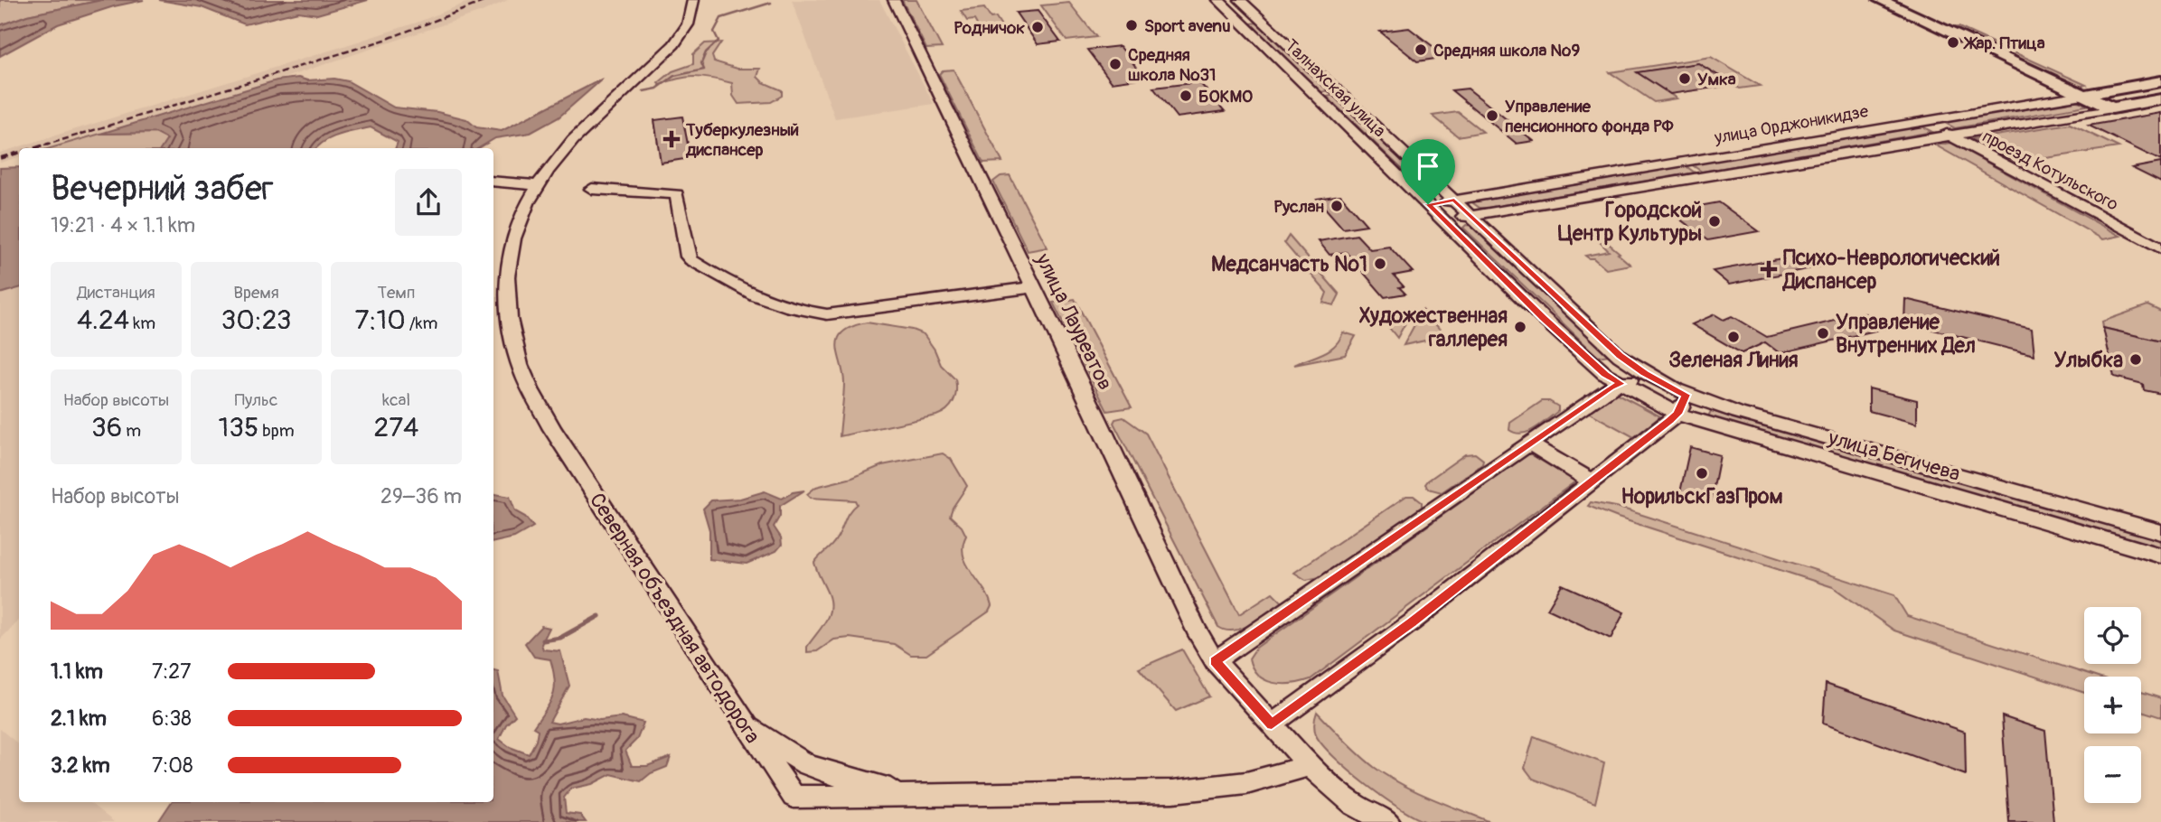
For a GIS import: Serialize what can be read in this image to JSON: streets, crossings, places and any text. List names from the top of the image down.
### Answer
{
  "streets": {
    "main road": ["улица Орджоникидзе"],
    "street": [
      "Талнахская улица",
      "проезд Котульского",
      "улица Лауреатов",
      "улица Бегичева",
      "Северная объездная автодорога"
    ]
  },
  "crossings": [
    ["Талнахская улица", "улица Орджоникидзе"],
    ["Талнахская улица", "улица Бегичева"],
    ["улица Орджоникидзе", "проезд Котульского"],
    ["улица Лауреатов", "Северная объездная автодорога"]
  ],
  "places": {
    "other": [
      "Sport avenu",
      "Родничок",
      "Жар. Птица",
      "Средняя школа №9",
      "Средняя школа №31",
      "Умка",
      "БОКМО",
      "Управление пенсионного фонда РФ",
      "Руслан",
      "Городской Центр Культуры",
      "Медсанчасть №1",
      "Художественная галлерея",
      "Управление Внутренних Дел",
      "Зеленая Линия",
      "Улыбка",
      "НорильскГазПром"
    ],
    "health": ["Туберкулезный диспансер", "Психо-Неврологический Диспансер"]
  },
  "page": {
    "heading": ["Вечерний забег", "19:21 · 4 × 1.1 km"],
    "stats": [
      ["Дистанция", "4.24 km"],
      ["Время", "30:23"],
      ["Темп", "7:10 /km"],
      ["Набор высоты", "36 m"],
      ["Пульс", "135 bpm"],
      ["kcal", "274"]
    ],
    "chart": ["Набор высоты", "29–36 m"],
    "map_buttons": ["+", "−"],
    "list": [
      {
        "name": "1.1 km",
        "note": "7:27"
      },
      {
        "name": "2.1 km",
        "note": "6:38"
      },
      {
        "name": "3.2 km",
        "note": "7:08"
      }
    ]
  }
}
